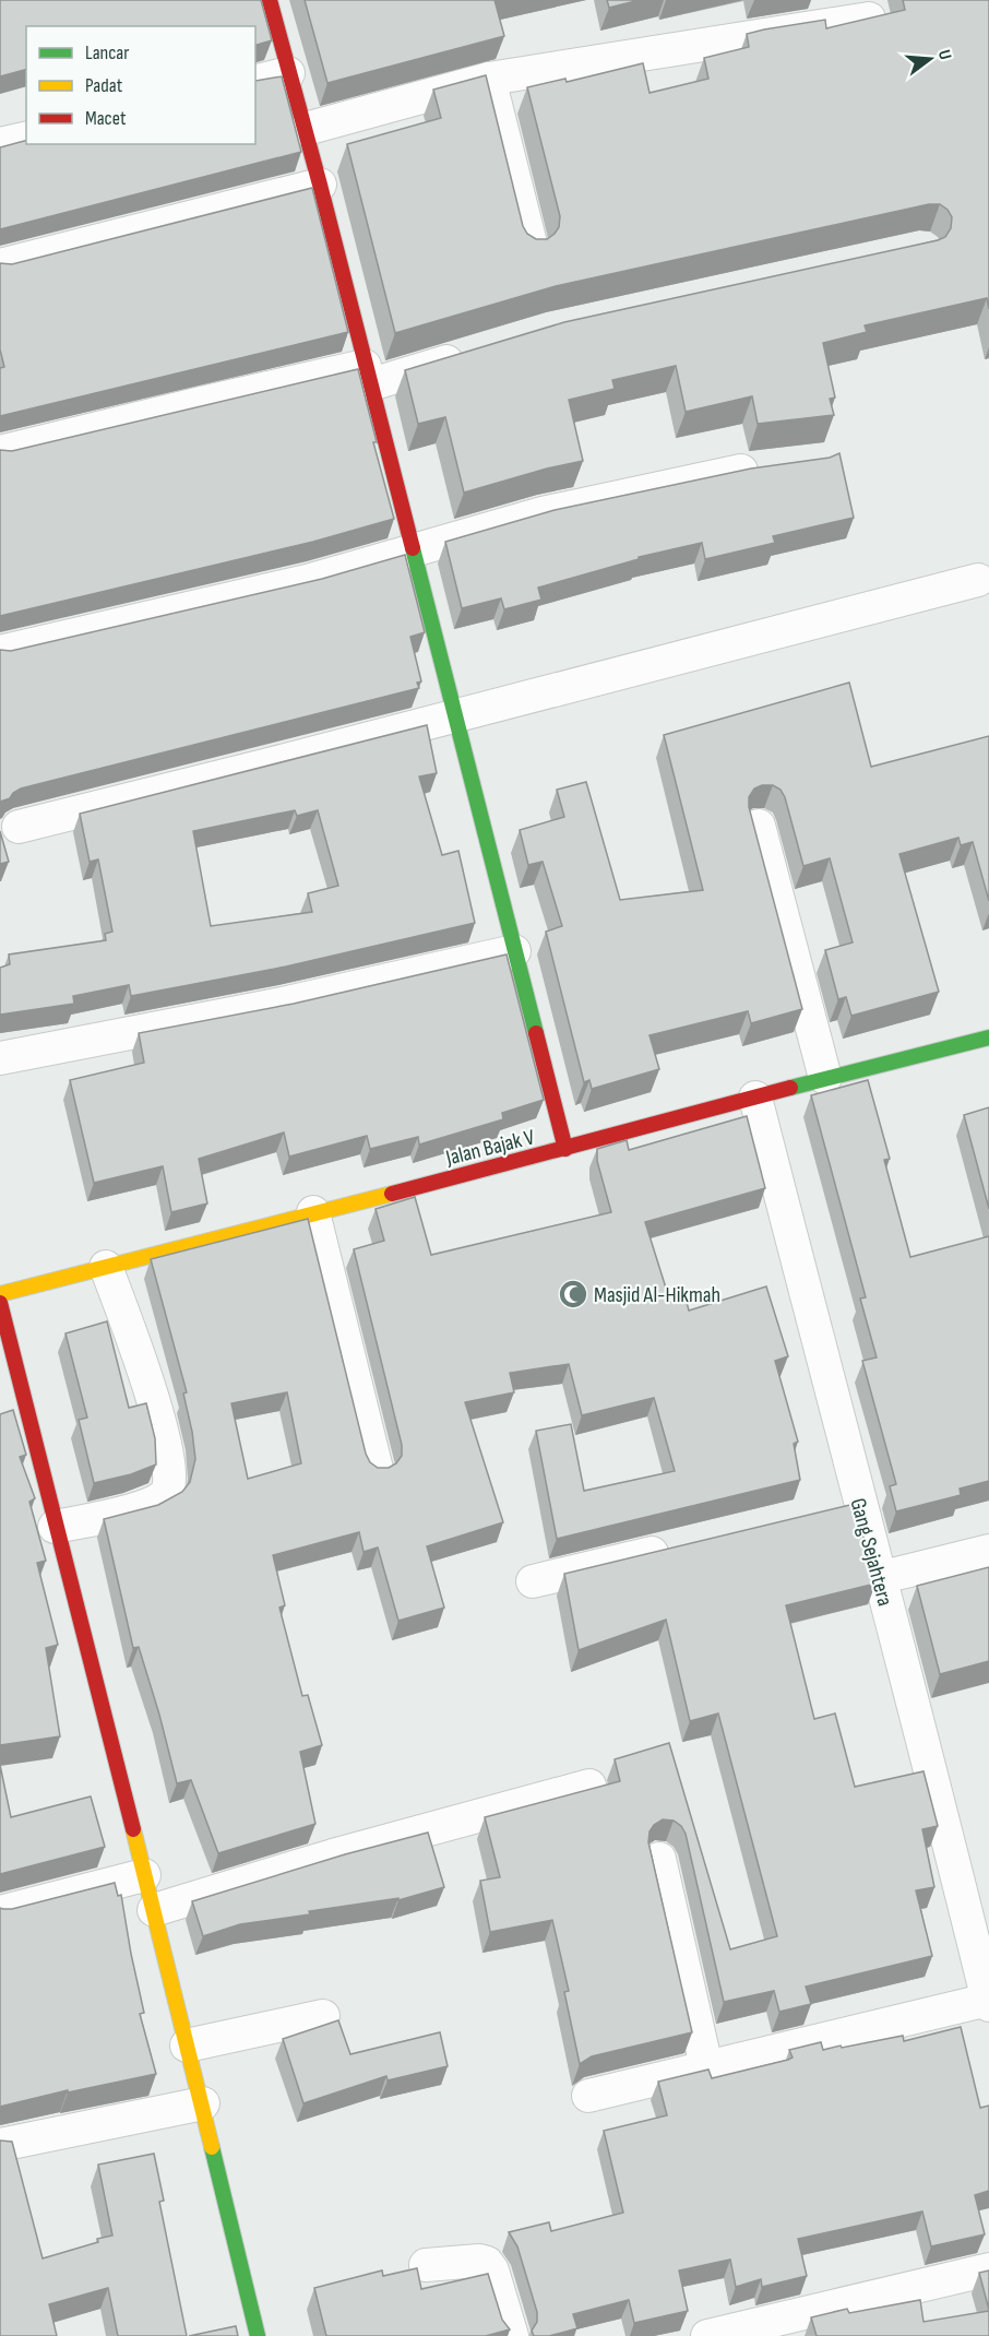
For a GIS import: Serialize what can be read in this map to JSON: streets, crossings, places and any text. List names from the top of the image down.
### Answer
{
  "streets": {
    "street": ["Jalan Bajak V", "Gang Sejahtera"]
  },
  "crossings": [
    ["Jalan Bajak V", "Gang Sejahtera"]
  ],
  "places": {
    "mosque": ["Masjid Al-Hikmah"]
  },
  "legend": ["Lancar", "Padat", "Macet"],
  "north": "right"
}
